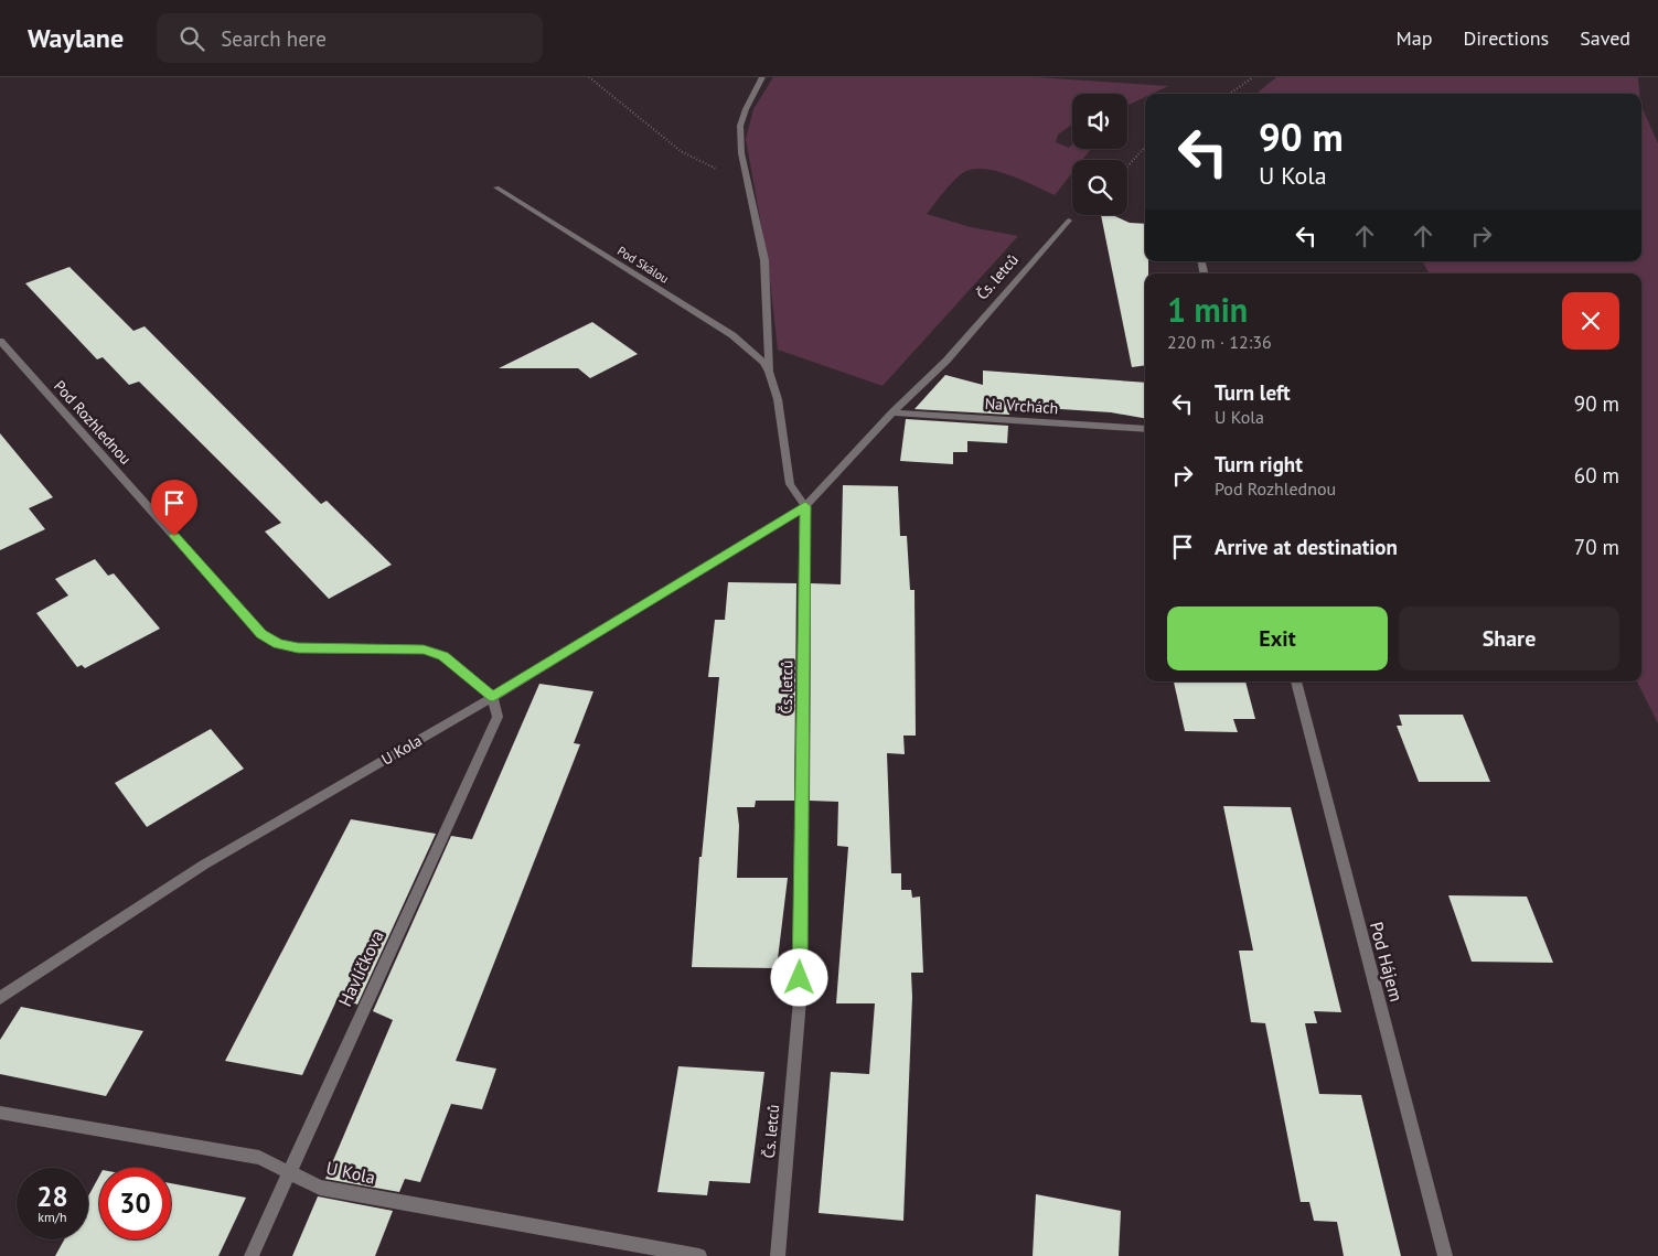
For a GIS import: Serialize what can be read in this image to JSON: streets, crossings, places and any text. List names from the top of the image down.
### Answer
{
  "streets": {
    "street": [
      "Pod Skálou",
      "Čs. letců",
      "Na Vrchách",
      "Pod Rozhlednou",
      "U Kola",
      "Pod Hájem",
      "Havlíčkova"
    ]
  },
  "crossings": [
    ["Čs. letců", "Na Vrchách"],
    ["Čs. letců", "U Kola"],
    ["Pod Rozhlednou", "U Kola"],
    ["Pod Rozhlednou", "Havlíčkova"],
    ["U Kola", "Havlíčkova"]
  ],
  "page": {
    "header": "Waylane",
    "search": "Search here",
    "nav": ["Map", "Directions", "Saved"],
    "turn": ["90 m", "U Kola"],
    "heading": ["1 min", "220 m · 12:36"],
    "list": [
      {
        "name": "Turn left",
        "note": "U Kola",
        "value": "90 m"
      },
      {
        "name": "Turn right",
        "note": "Pod Rozhlednou",
        "value": "60 m"
      },
      {
        "name": "Arrive at destination",
        "value": "70 m"
      }
    ],
    "buttons": ["Exit", "Share"],
    "speed": "28 km/h",
    "limit": "30"
  }
}
